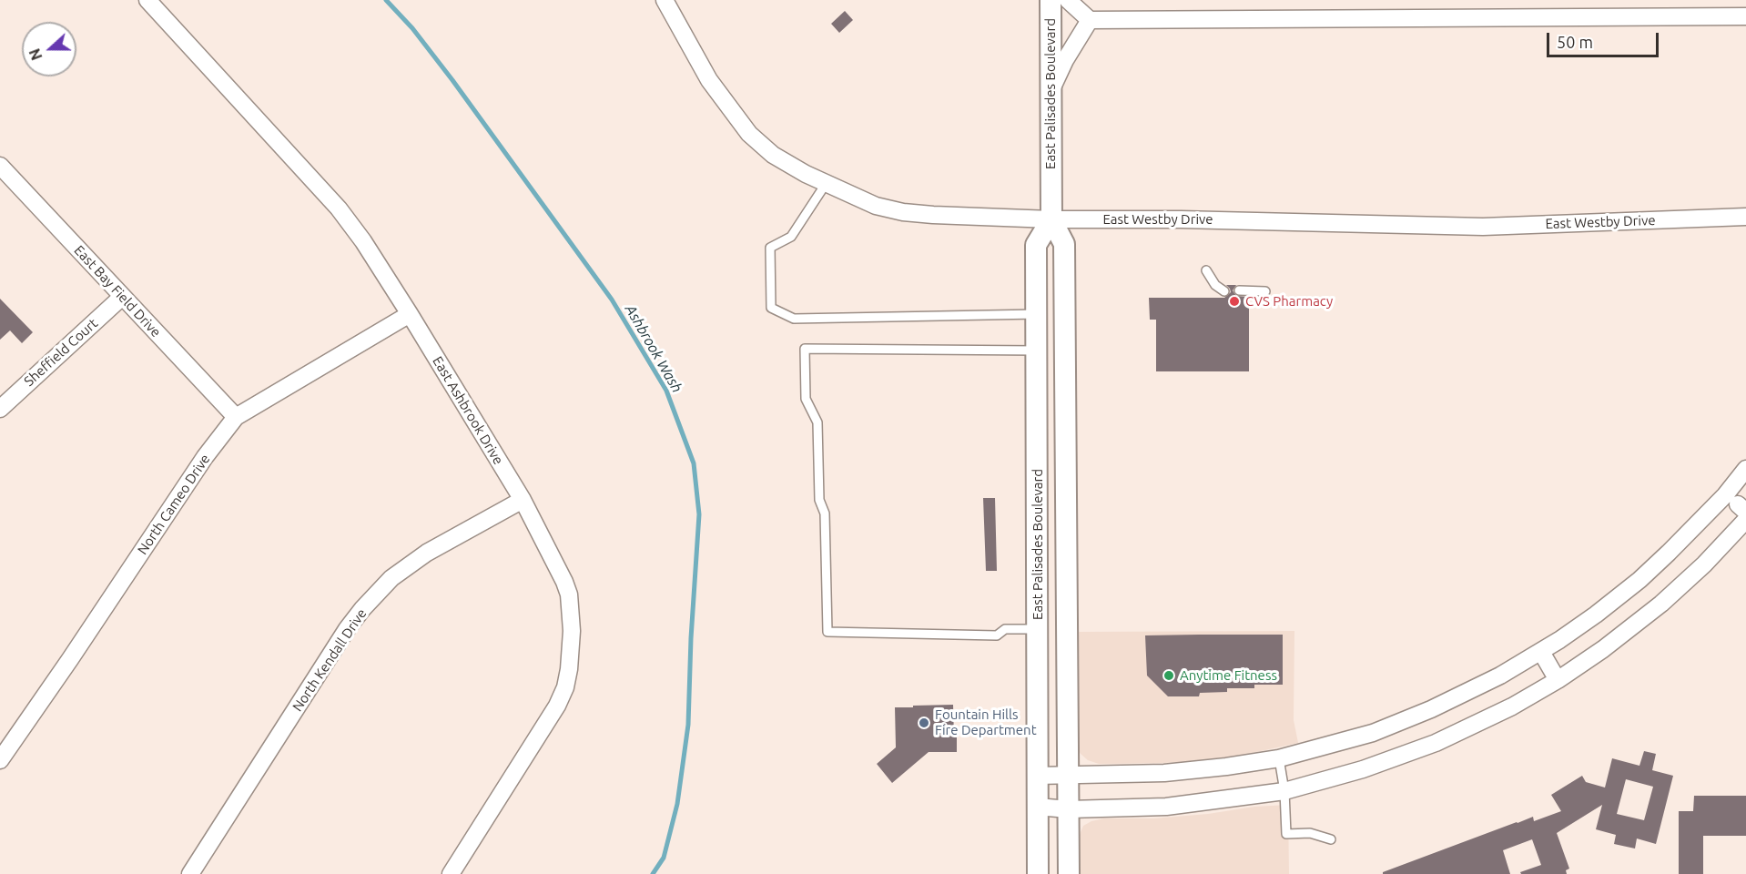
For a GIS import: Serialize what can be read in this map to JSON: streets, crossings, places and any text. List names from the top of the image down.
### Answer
{
  "streets": {
    "street": [
      "East Palisades Boulevard",
      "East Westby Drive",
      "East Bay Field Drive",
      "Sheffield Court",
      "East Ashbrook Drive",
      "North Cameo Drive",
      "North Kendall Drive"
    ]
  },
  "crossings": [
    ["East Palisades Boulevard", "East Westby Drive"],
    ["East Bay Field Drive", "Sheffield Court"],
    ["East Bay Field Drive", "North Cameo Drive"],
    ["East Ashbrook Drive", "North Cameo Drive"],
    ["East Ashbrook Drive", "North Kendall Drive"]
  ],
  "water": ["Ashbrook Wash"],
  "places": ["CVS Pharmacy", "Anytime Fitness", "Fountain Hills Fire Department"],
  "scale_bar": "50 m",
  "north": "left"
}
